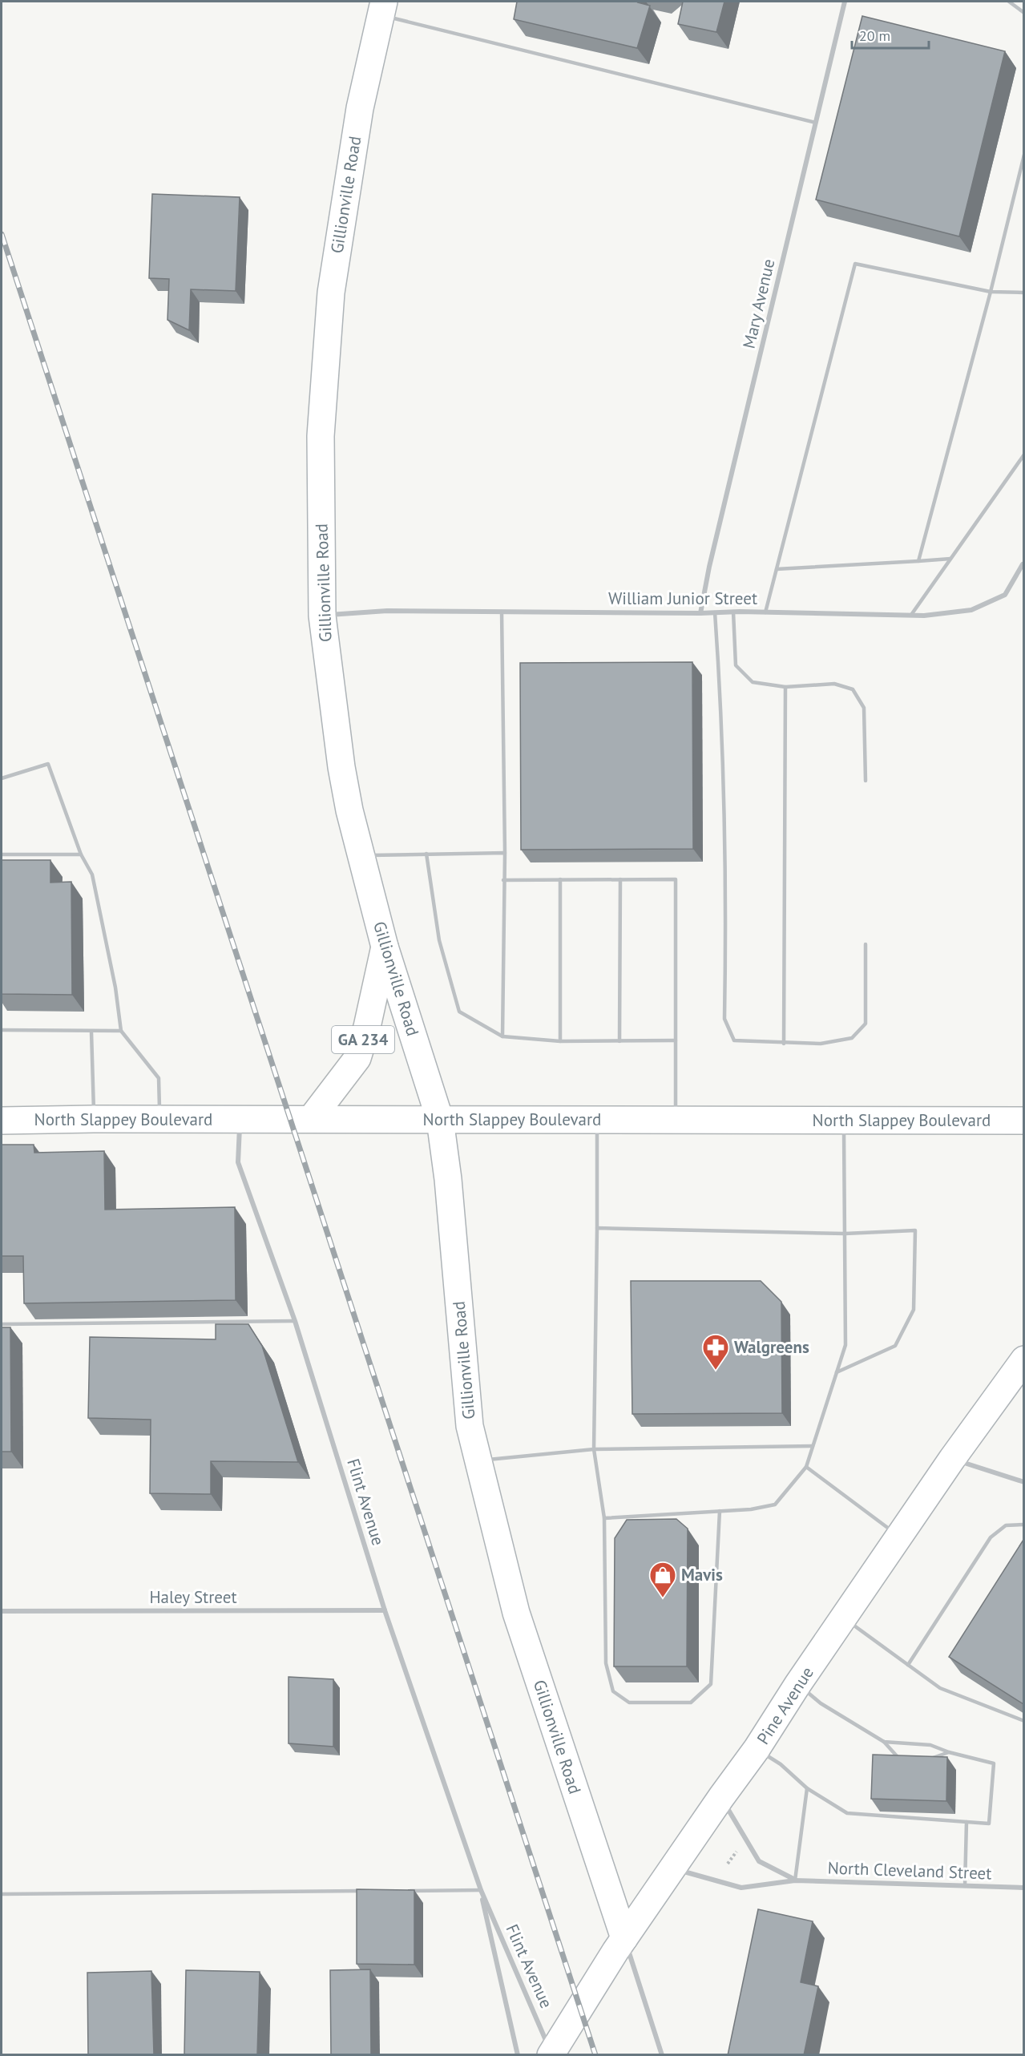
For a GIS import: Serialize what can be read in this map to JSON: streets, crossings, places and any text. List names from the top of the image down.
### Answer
{
  "streets": {
    "main road": [
      "Gillionville Road",
      "GA 234",
      "North Slappey Boulevard",
      "Pine Avenue"
    ],
    "street": [
      "Mary Avenue",
      "William Junior Street",
      "Flint Avenue",
      "Haley Street",
      "North Cleveland Street"
    ]
  },
  "crossings": [
    ["Gillionville Road", "William Junior Street"],
    ["Gillionville Road", "GA 234"],
    ["Gillionville Road", "North Slappey Boulevard"],
    ["Gillionville Road", "Pine Avenue"],
    ["Mary Avenue", "William Junior Street"],
    ["GA 234", "North Slappey Boulevard"],
    ["North Slappey Boulevard", "Flint Avenue"],
    ["Flint Avenue", "Haley Street"],
    ["Flint Avenue", "Pine Avenue"],
    ["Pine Avenue", "North Cleveland Street"]
  ],
  "places": {
    "pharmacy": ["Walgreens"],
    "shop": ["Mavis"]
  },
  "scale_bar": "20 m"
}
